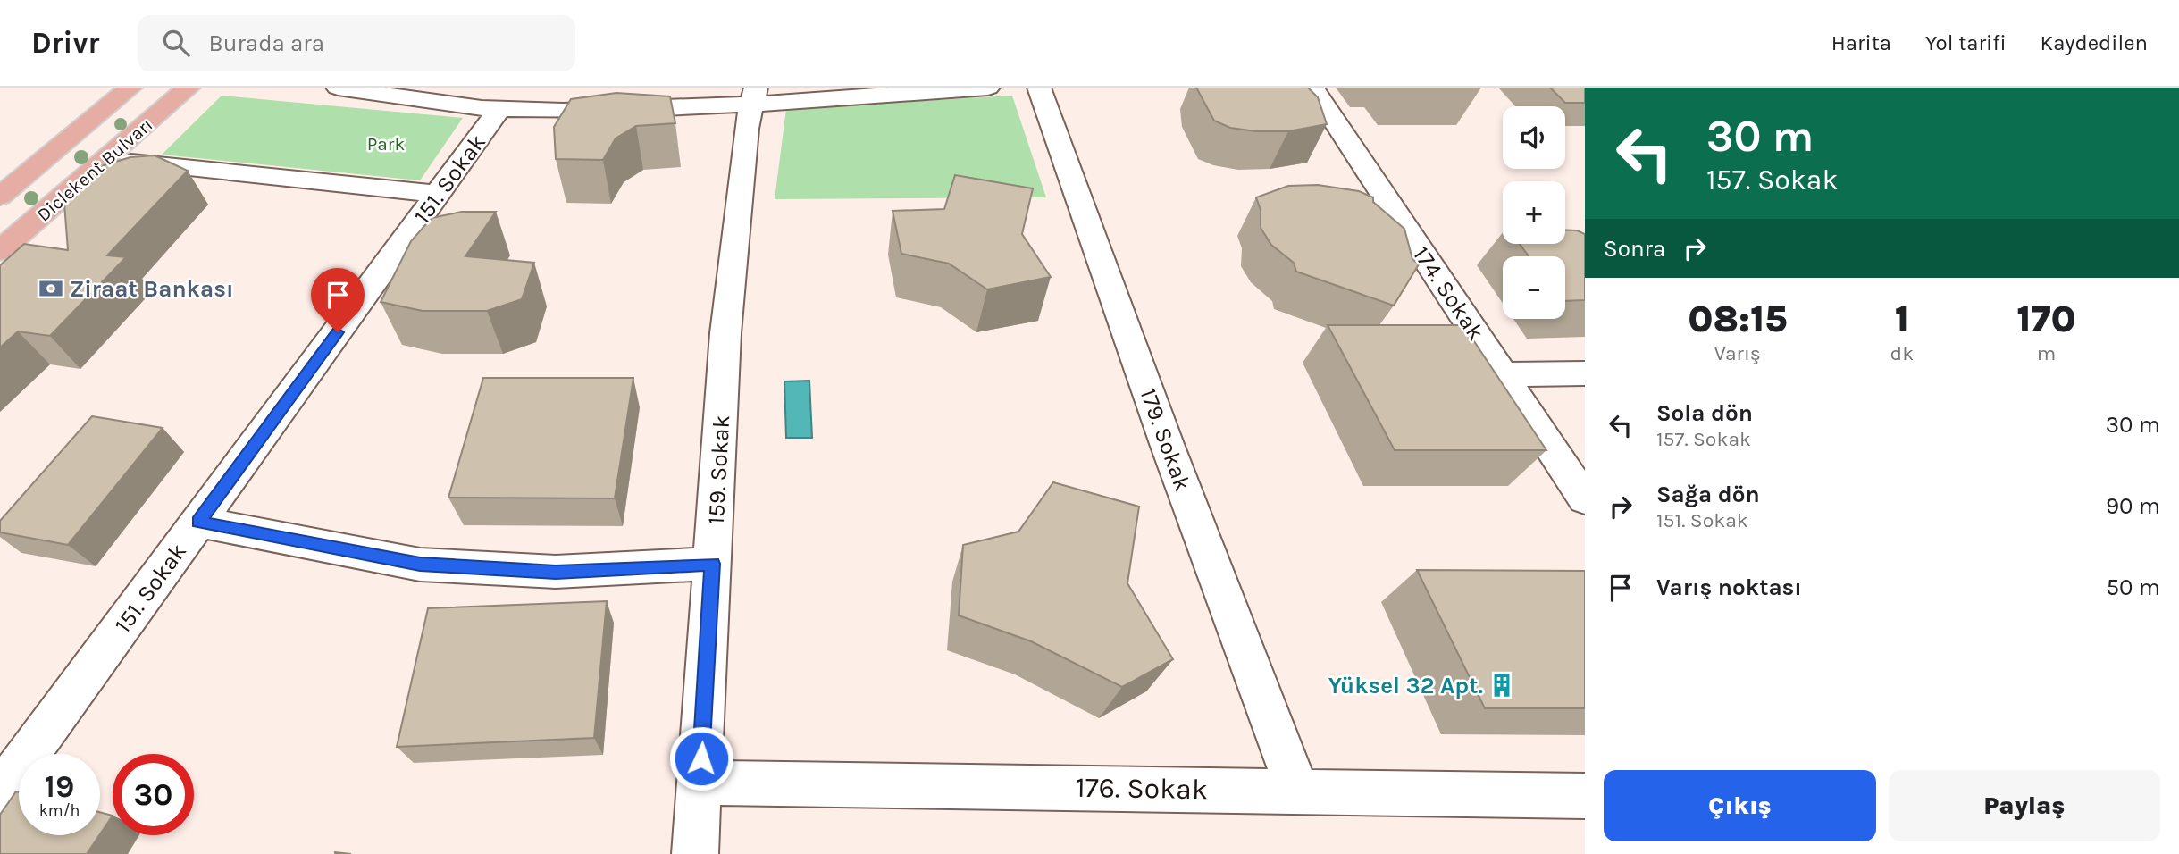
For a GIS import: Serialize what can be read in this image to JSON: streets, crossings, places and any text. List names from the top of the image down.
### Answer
{
  "streets": {
    "main road": ["Diclekent Bulvarı"],
    "street": [
      "151. Sokak",
      "174. Sokak",
      "179. Sokak",
      "159. Sokak",
      "176. Sokak"
    ]
  },
  "crossings": [
    ["179. Sokak", "176. Sokak"],
    ["159. Sokak", "176. Sokak"]
  ],
  "parks": ["Park"],
  "places": {
    "bank": ["Ziraat Bankası"],
    "building": ["Yüksel 32 Apt."]
  },
  "page": {
    "header": "Drivr",
    "search": "Burada ara",
    "nav": ["Harita", "Yol tarifi", "Kaydedilen"],
    "turn": ["30 m", "157. Sokak"],
    "map_buttons": ["+", "−"],
    "then": "Sonra",
    "eta": [
      "08:15",
      "Varış",
      "1",
      "dk",
      "170",
      "m"
    ],
    "list": [
      {
        "name": "Sola dön",
        "note": "157. Sokak",
        "value": "30 m"
      },
      {
        "name": "Sağa dön",
        "note": "151. Sokak",
        "value": "90 m"
      },
      {
        "name": "Varış noktası",
        "value": "50 m"
      }
    ],
    "speed": "19 km/h",
    "limit": "30",
    "buttons": ["Çıkış", "Paylaş"]
  }
}
